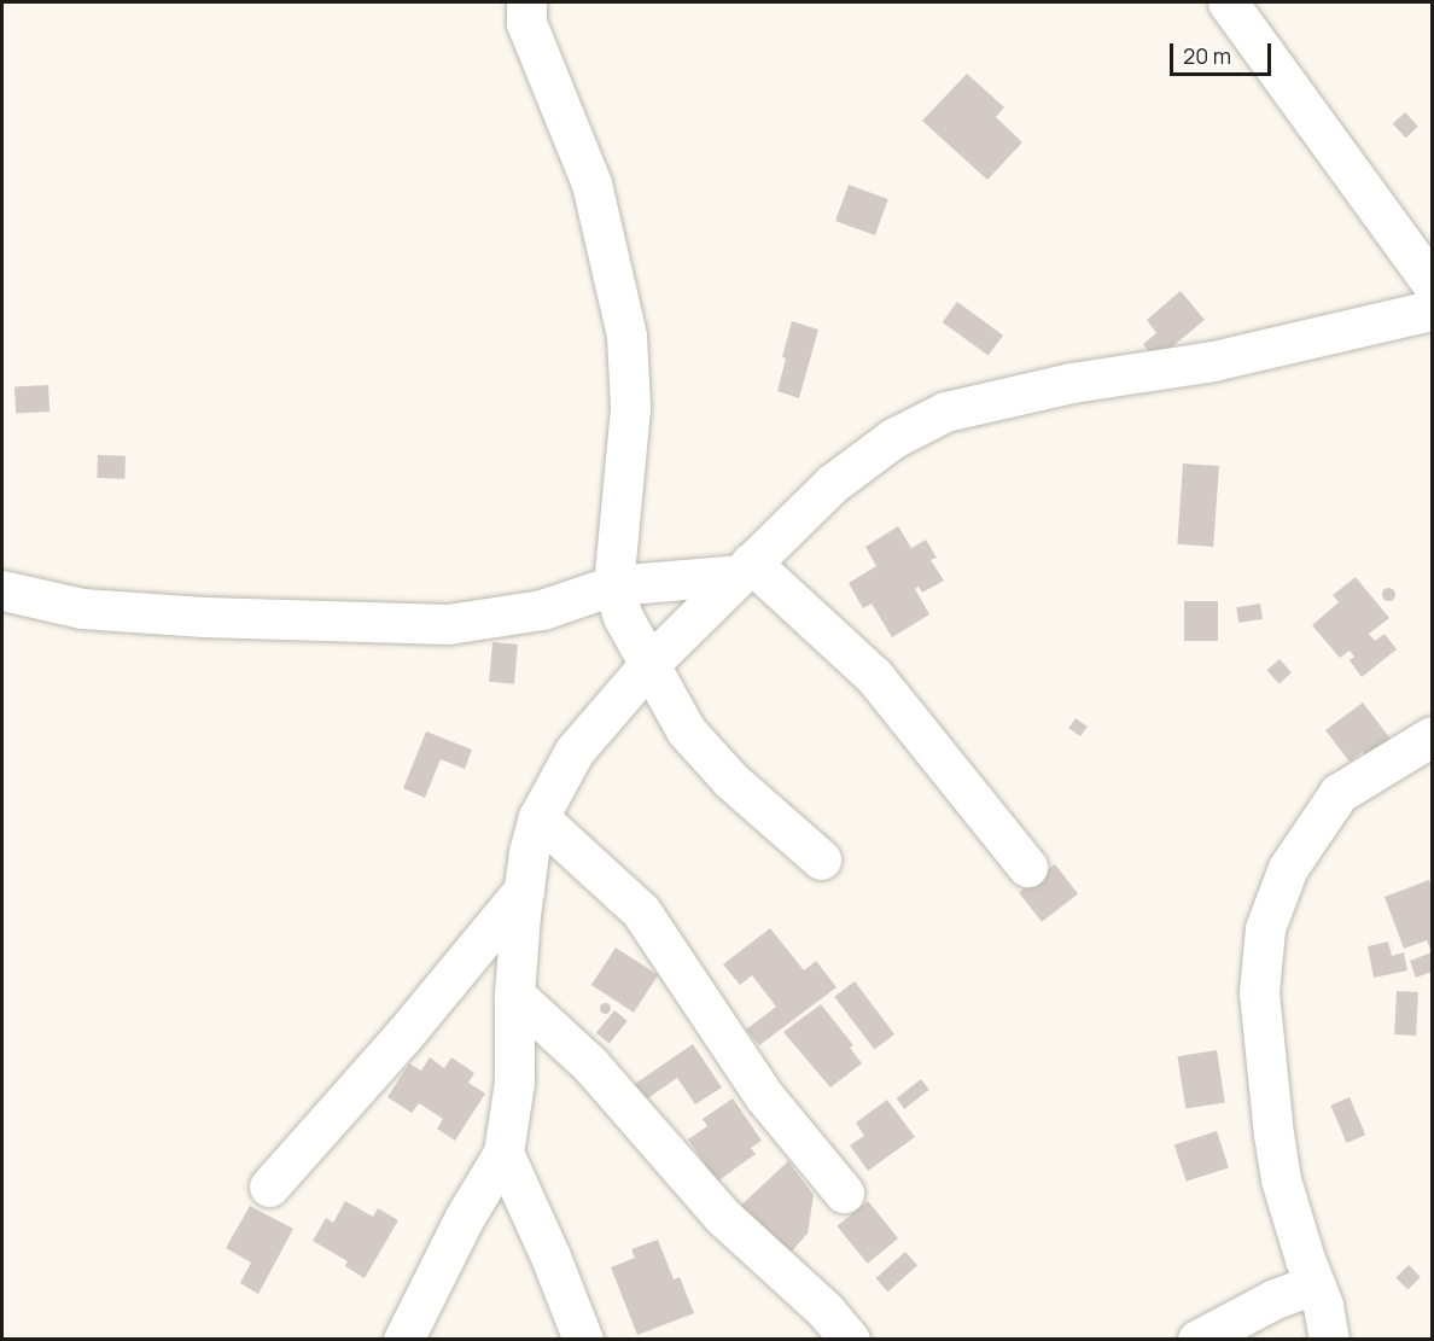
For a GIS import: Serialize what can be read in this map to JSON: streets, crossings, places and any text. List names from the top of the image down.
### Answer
{
  "scale_bar": "20 m"
}
